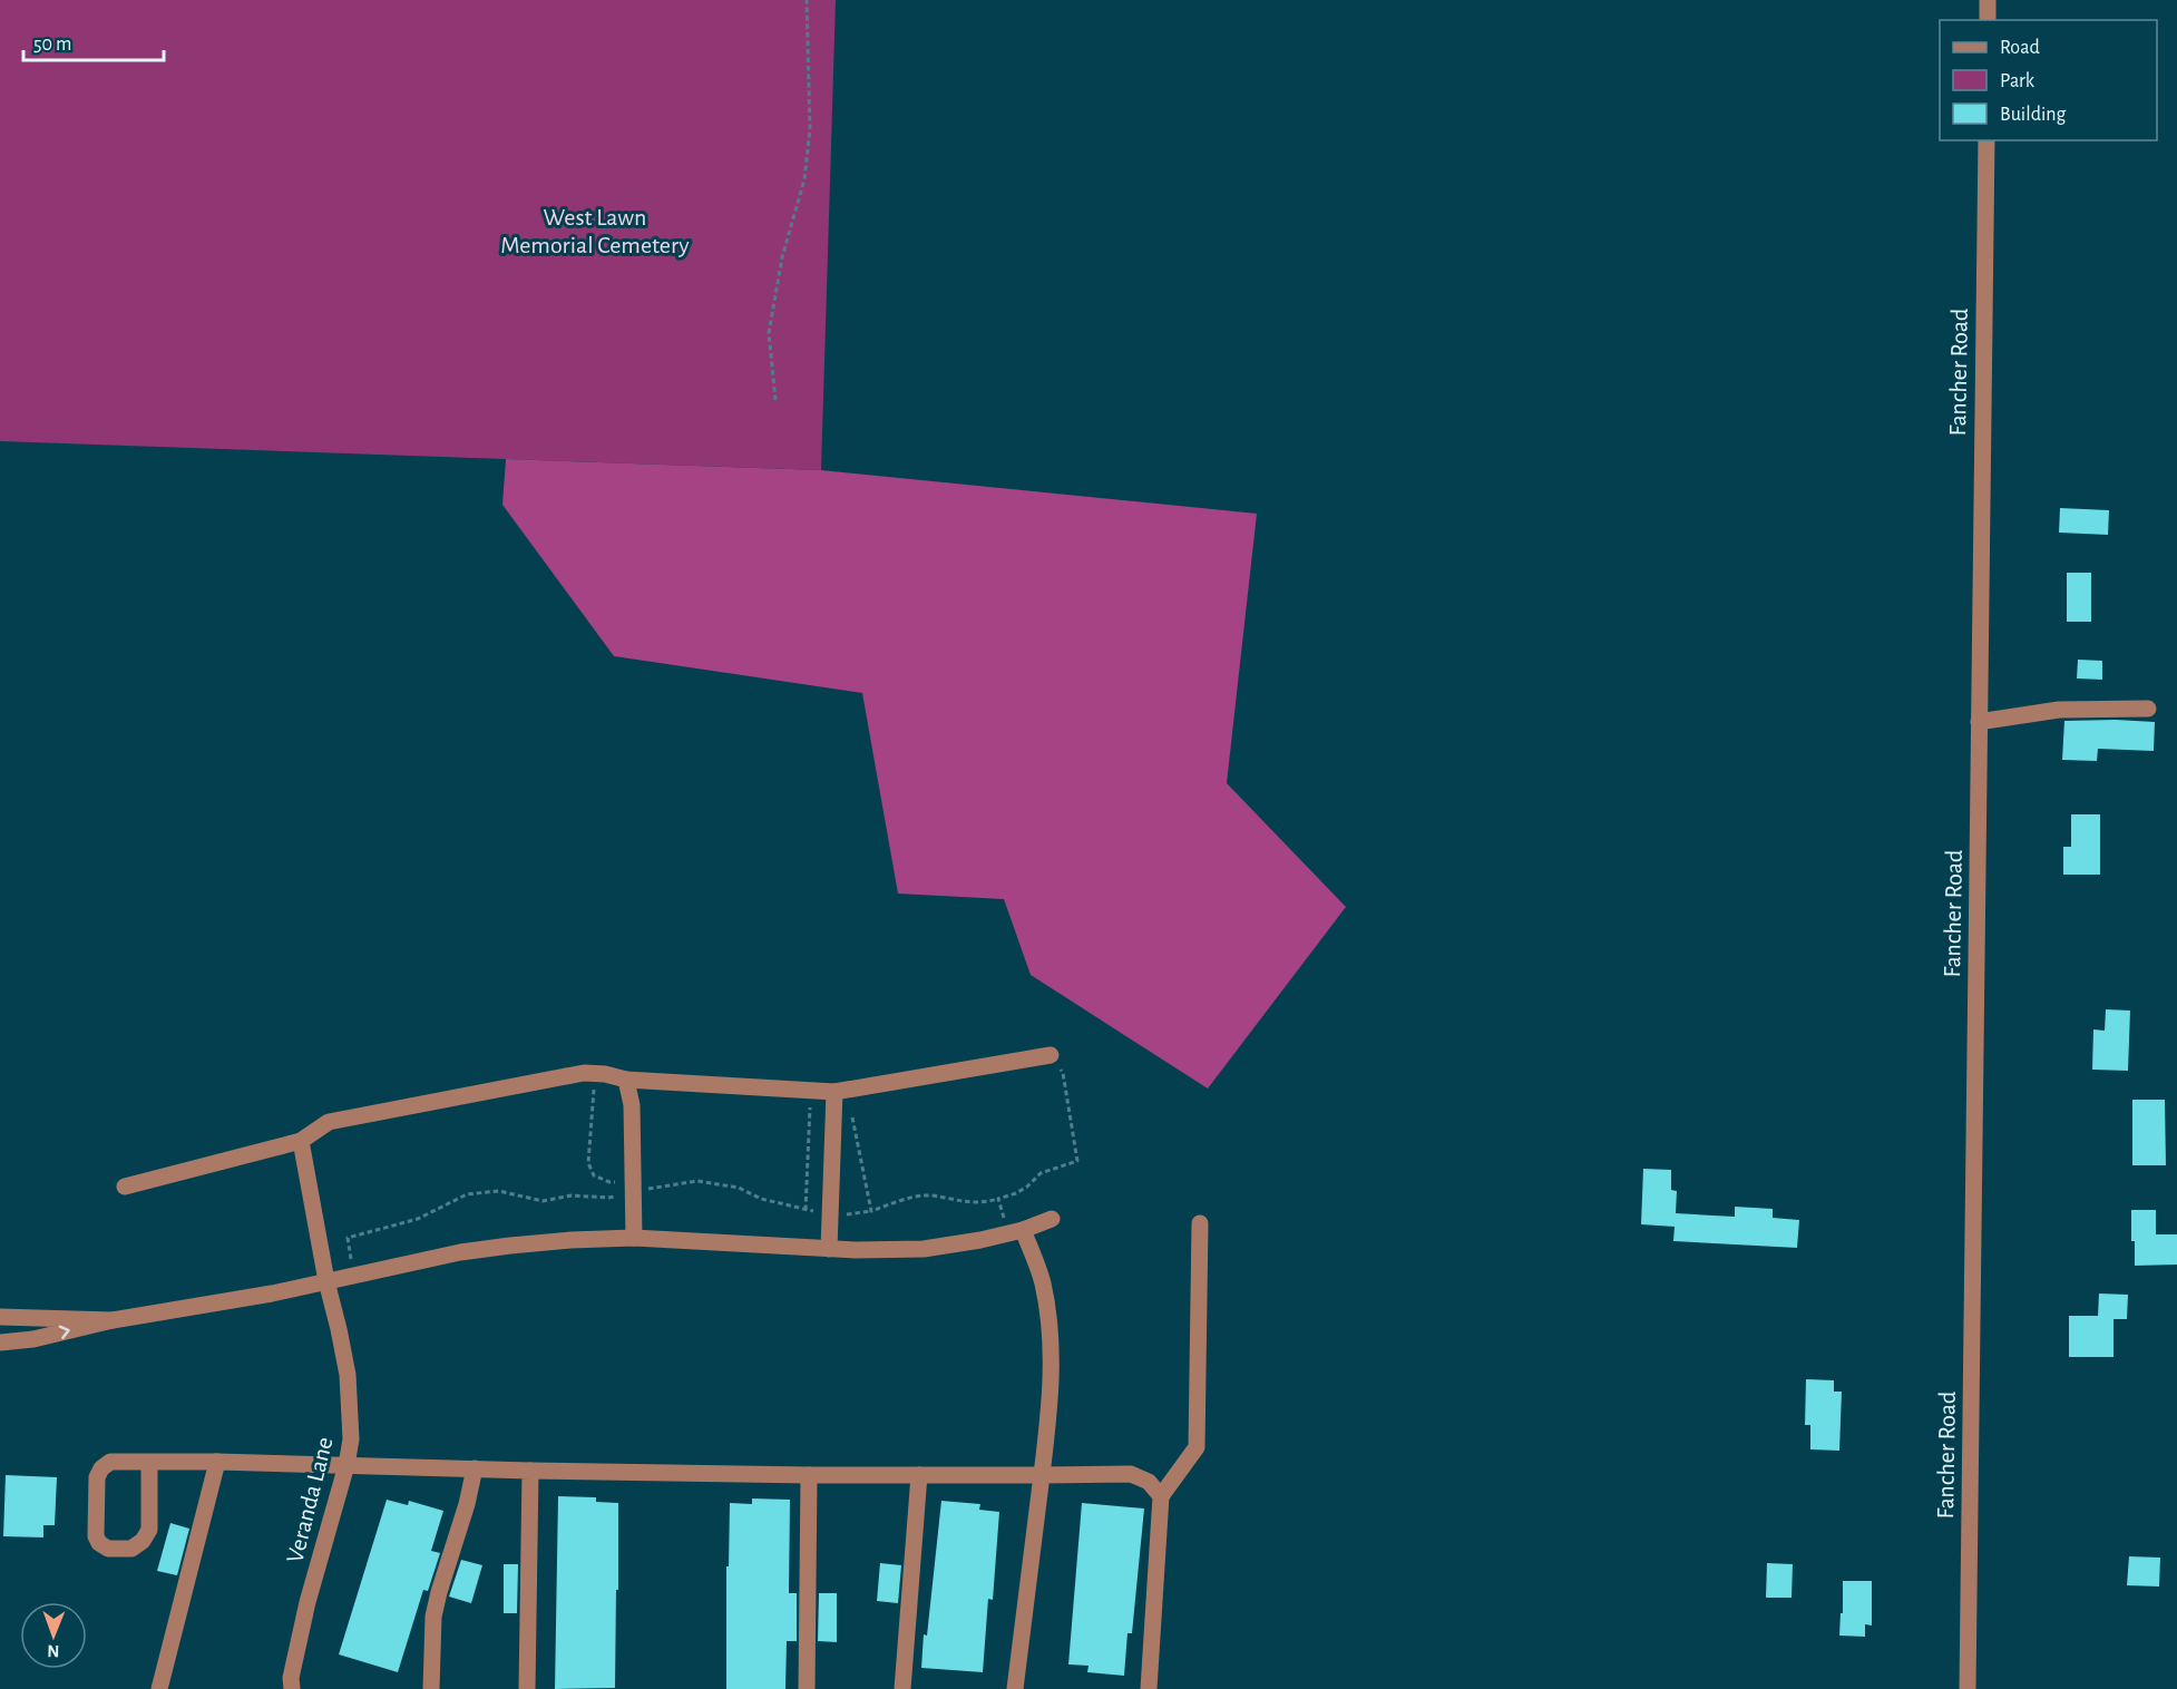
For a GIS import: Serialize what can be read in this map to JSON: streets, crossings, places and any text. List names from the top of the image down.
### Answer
{
  "streets": {
    "street": ["Fancher Road", "Veranda Lane"]
  },
  "parks": ["West Lawn Memorial Cemetery"],
  "legend": ["Road", "Park", "Building"],
  "scale_bar": "50 m",
  "north": "bottom"
}
